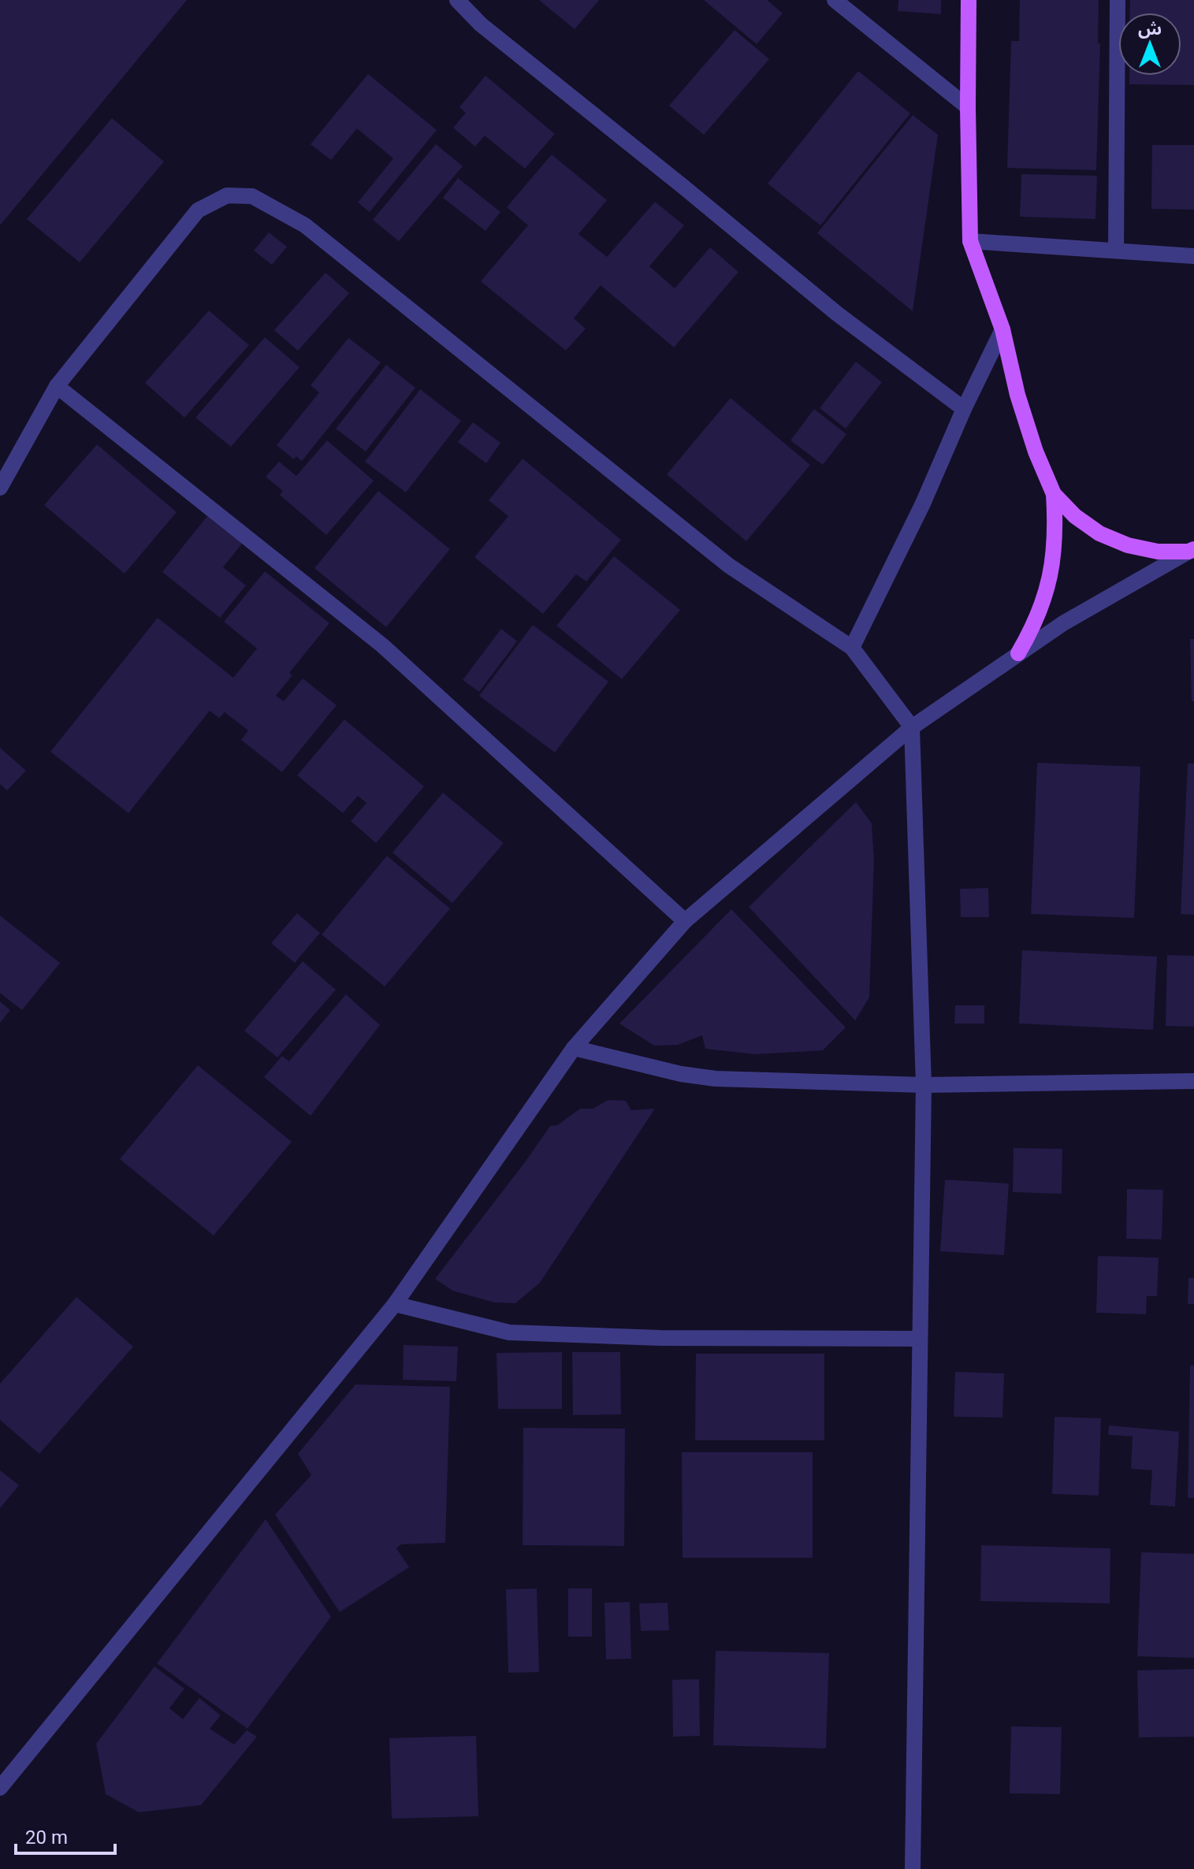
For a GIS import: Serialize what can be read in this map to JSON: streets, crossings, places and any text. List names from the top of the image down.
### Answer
{
  "scale_bar": "20 m",
  "north": "top"
}
